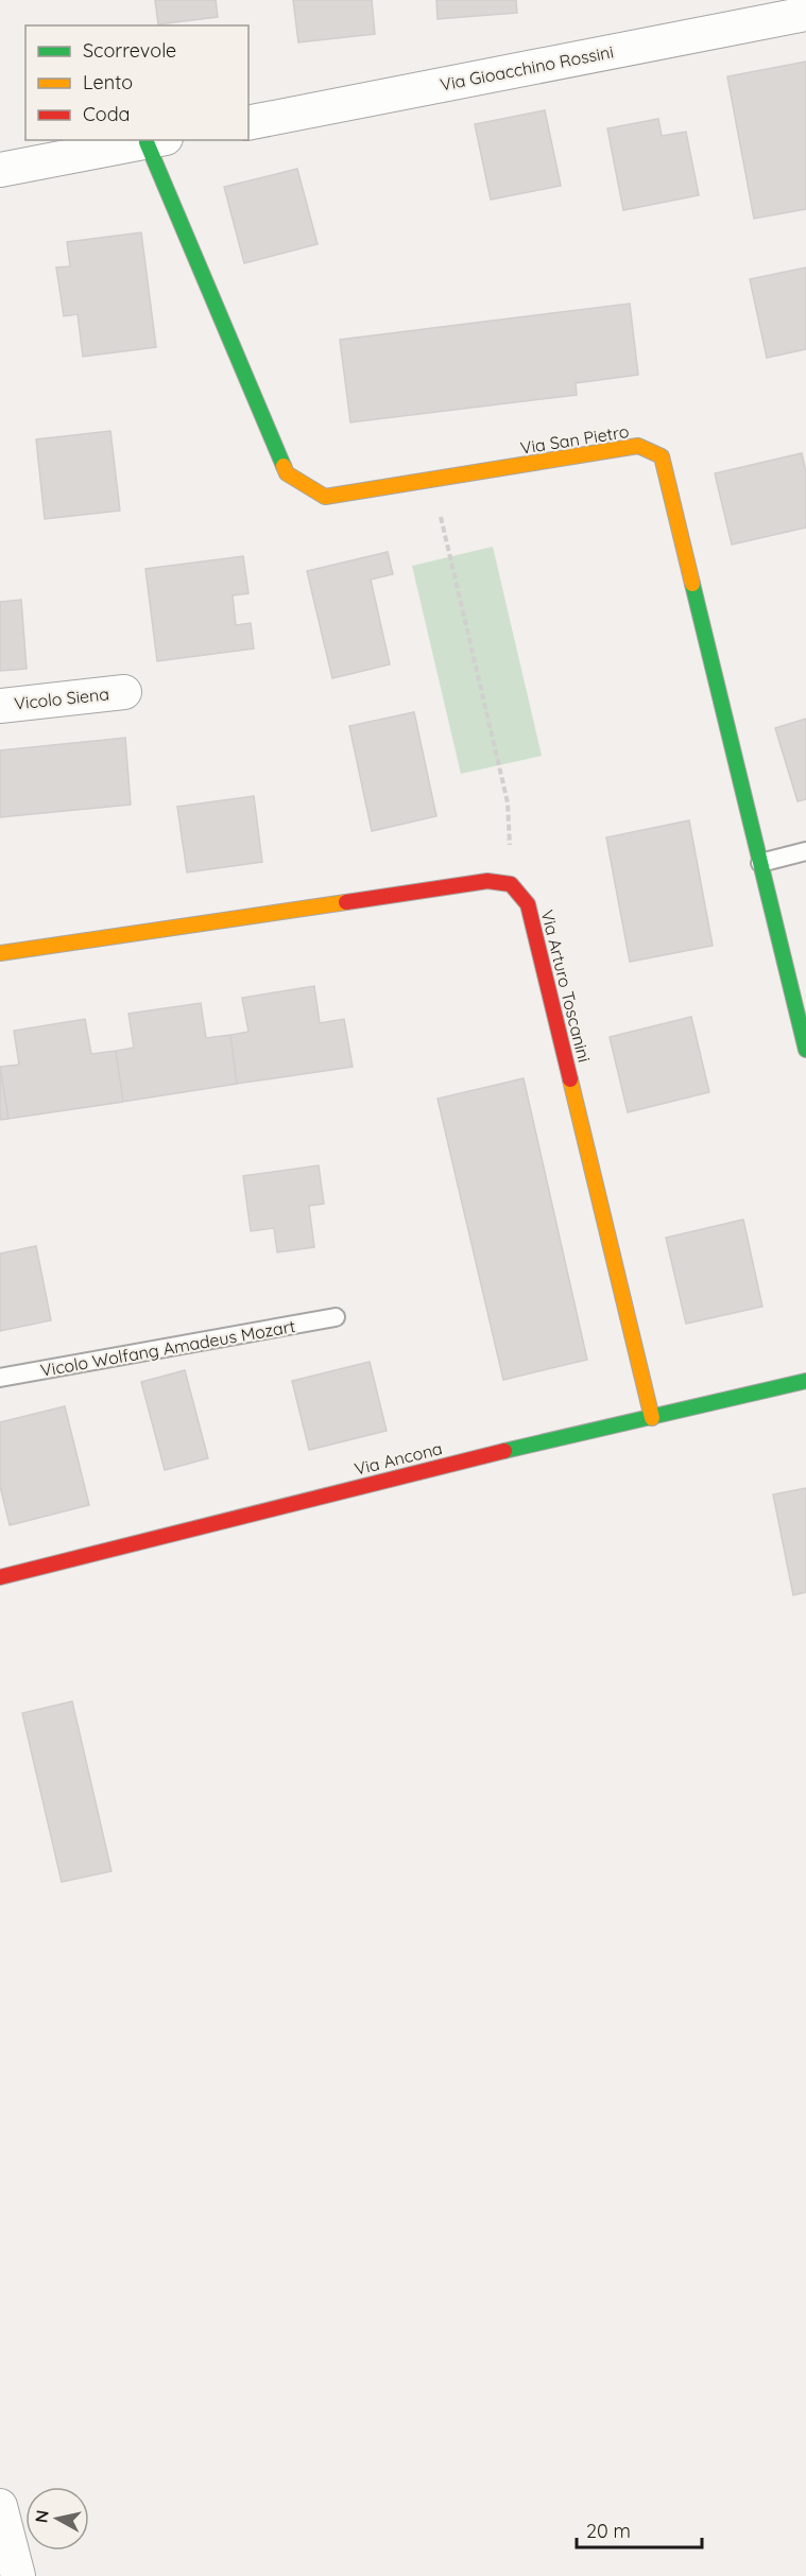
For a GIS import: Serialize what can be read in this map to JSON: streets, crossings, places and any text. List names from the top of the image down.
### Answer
{
  "streets": {
    "street": [
      "Via Gioacchino Rossini",
      "Via San Pietro",
      "Vicolo Siena",
      "Via Arturo Toscanini",
      "Via Ancona"
    ],
    "lane": ["Vicolo Wolfang Amadeus Mozart"]
  },
  "crossings": [
    ["Via Arturo Toscanini", "Via Ancona"]
  ],
  "legend": ["Scorrevole", "Lento", "Coda"],
  "scale_bar": "20 m",
  "north": "left"
}
